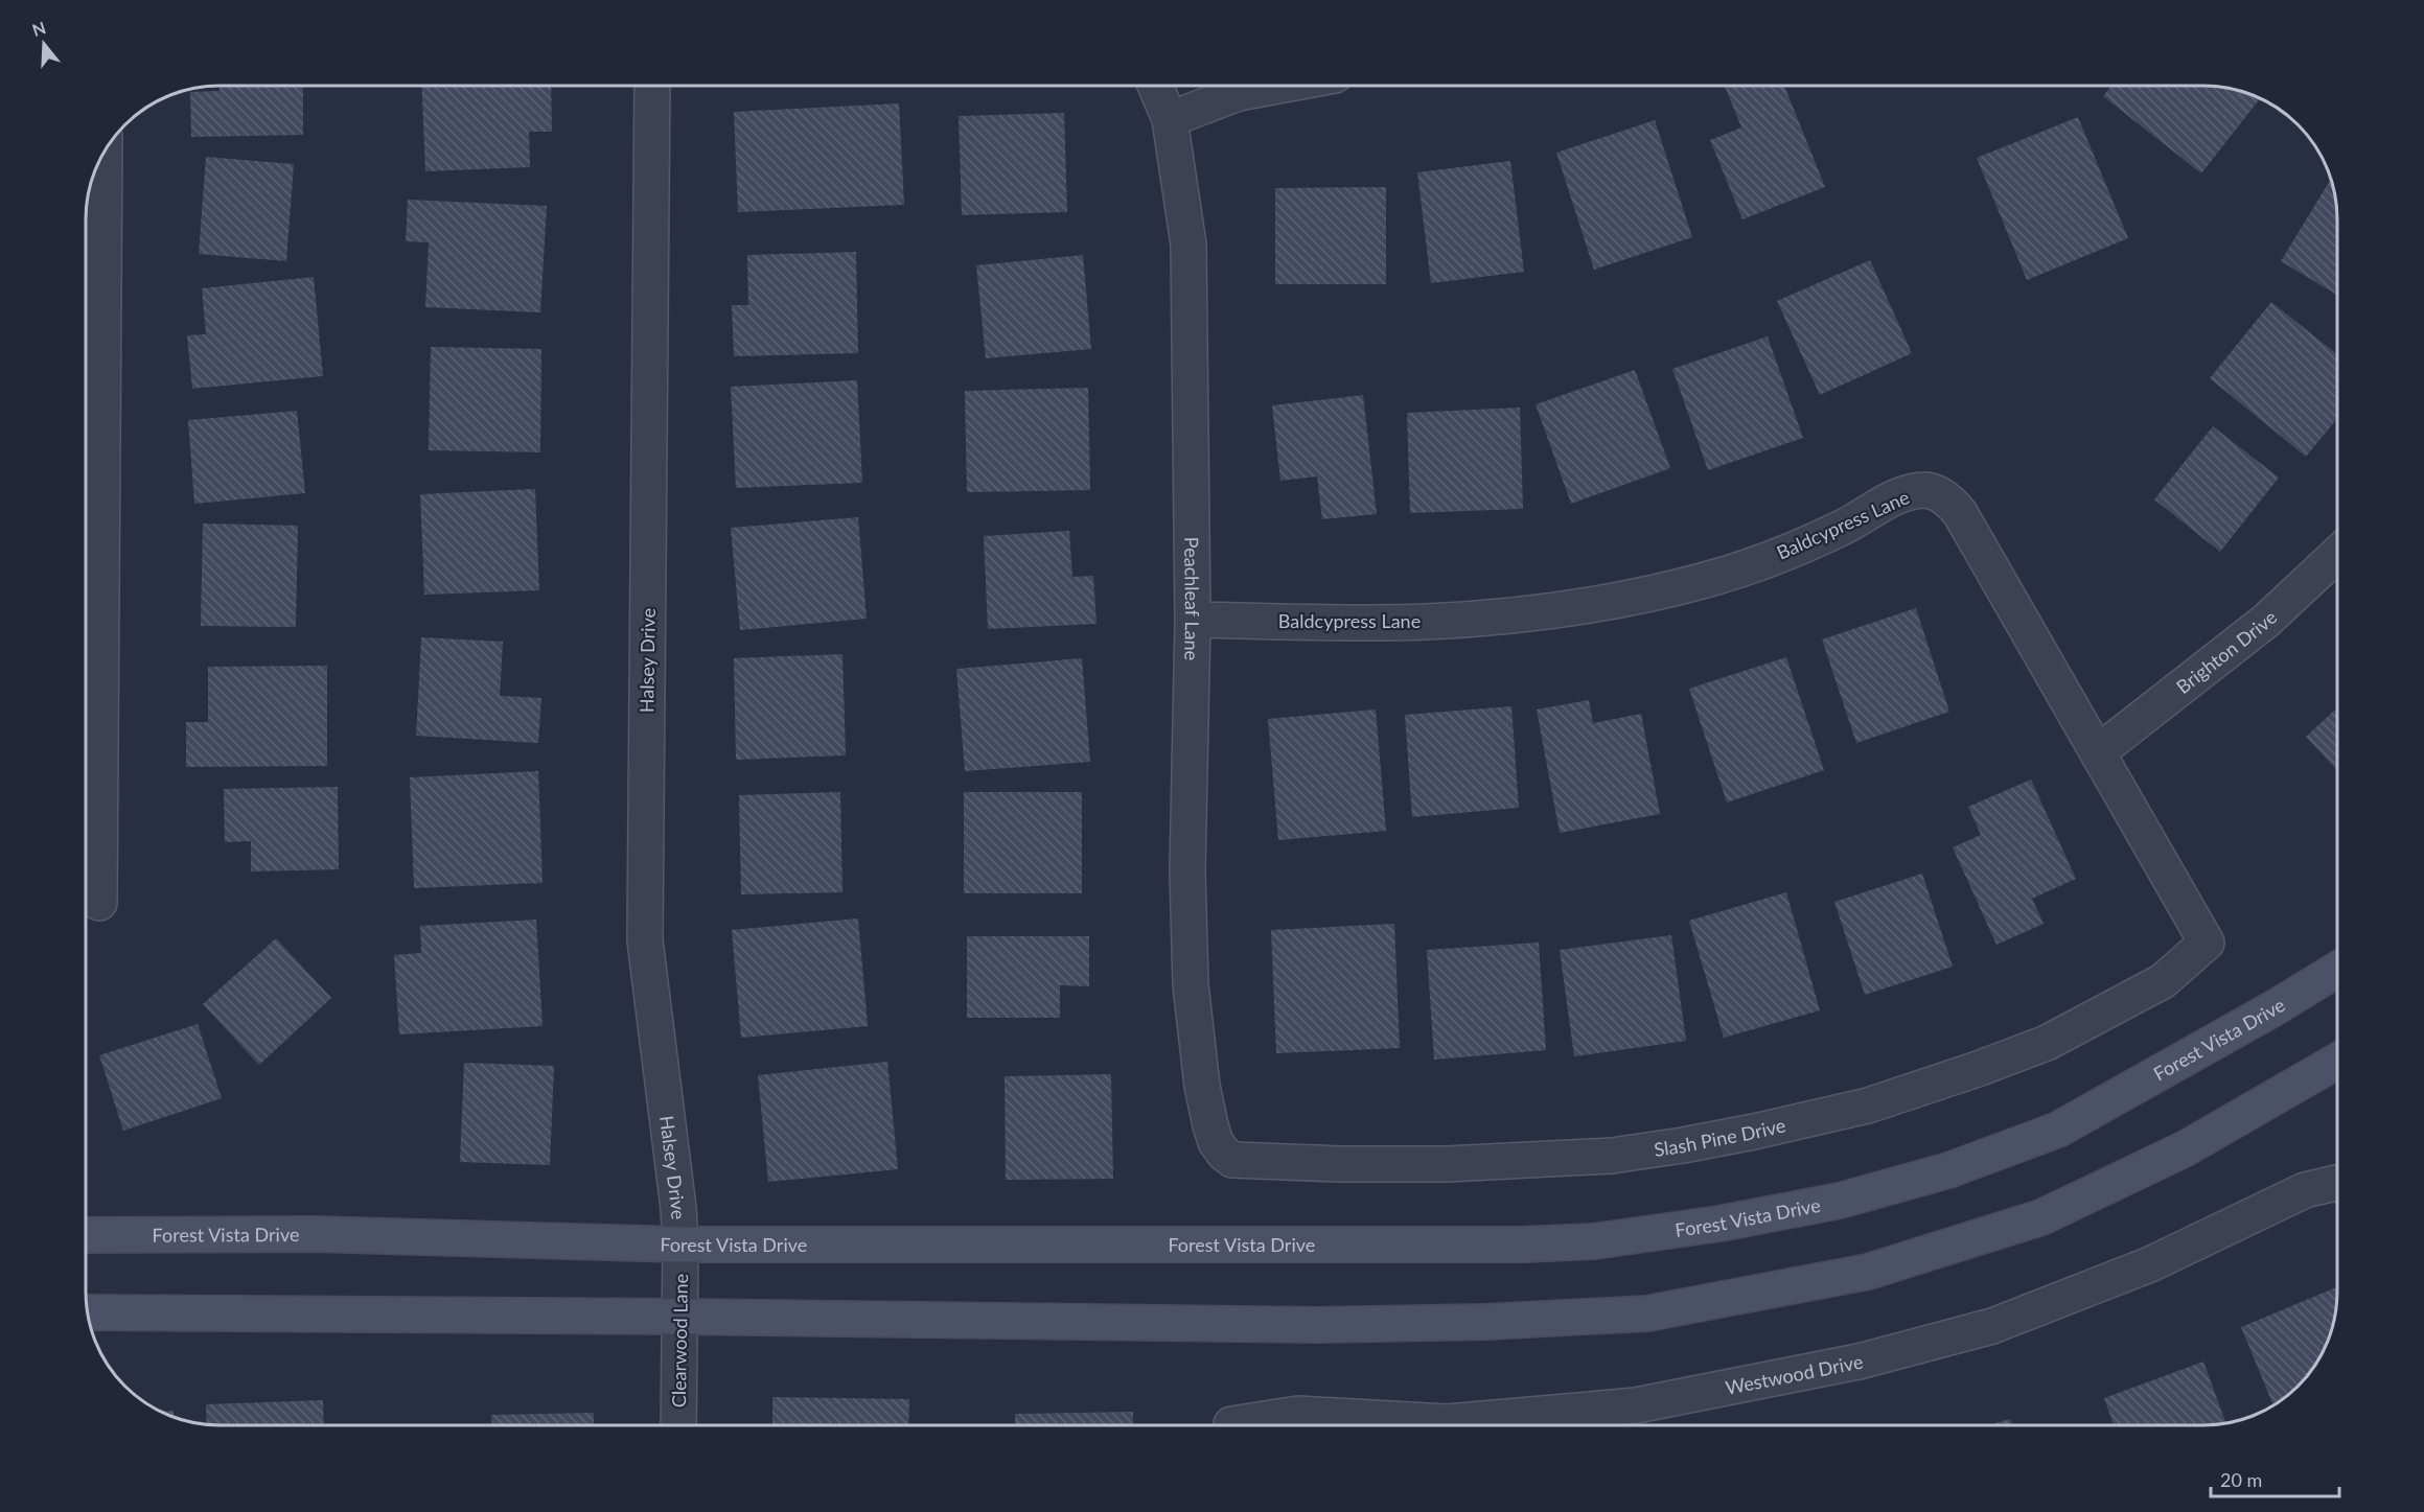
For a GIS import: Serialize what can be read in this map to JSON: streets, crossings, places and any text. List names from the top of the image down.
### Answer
{
  "streets": {
    "main road": ["Forest Vista Drive"],
    "street": [
      "Baldcypress Lane",
      "Peachleaf Lane",
      "Brighton Drive",
      "Halsey Drive",
      "Slash Pine Drive",
      "Clearwood Lane",
      "Westwood Drive"
    ]
  },
  "crossings": [
    ["Baldcypress Lane", "Peachleaf Lane"],
    ["Baldcypress Lane", "Brighton Drive"],
    ["Baldcypress Lane", "Slash Pine Drive"],
    ["Peachleaf Lane", "Slash Pine Drive"],
    ["Halsey Drive", "Forest Vista Drive"],
    ["Halsey Drive", "Clearwood Lane"],
    ["Forest Vista Drive", "Clearwood Lane"]
  ],
  "scale_bar": "20 m",
  "north": "top"
}
